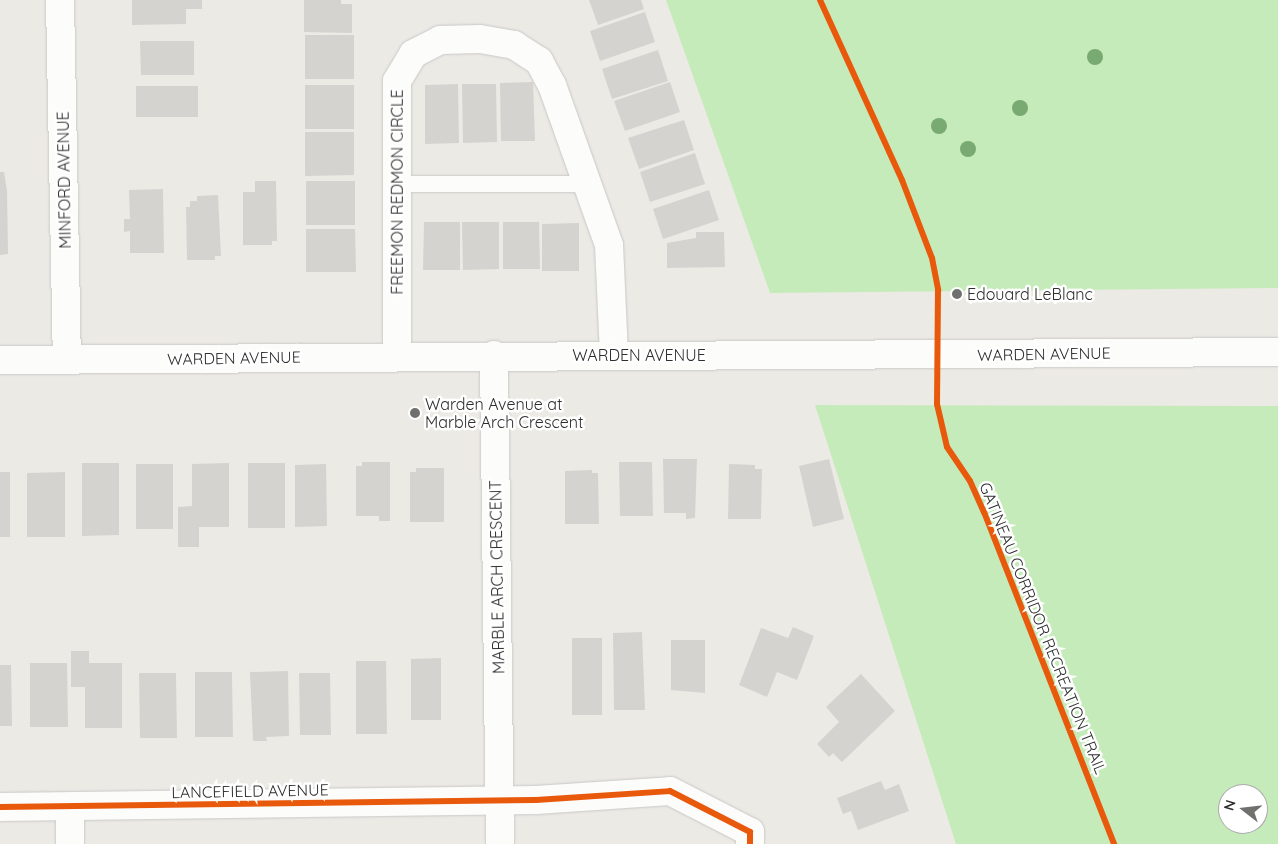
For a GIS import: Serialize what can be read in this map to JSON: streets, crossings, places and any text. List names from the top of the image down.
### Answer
{
  "streets": {
    "street": [
      "MINFORD AVENUE",
      "FREEMON REDMON CIRCLE",
      "WARDEN AVENUE",
      "MARBLE ARCH CRESCENT",
      "LANCEFIELD AVENUE"
    ],
    "cycle path": ["GATINEAU CORRIDOR RECREATION TRAIL"]
  },
  "crossings": [
    ["MINFORD AVENUE", "WARDEN AVENUE"],
    ["FREEMON REDMON CIRCLE", "WARDEN AVENUE"],
    ["WARDEN AVENUE", "MARBLE ARCH CRESCENT"],
    ["MARBLE ARCH CRESCENT", "LANCEFIELD AVENUE"]
  ],
  "places": ["Edouard LeBlanc", "Warden Avenue at Marble Arch Crescent"],
  "north": "left"
}
